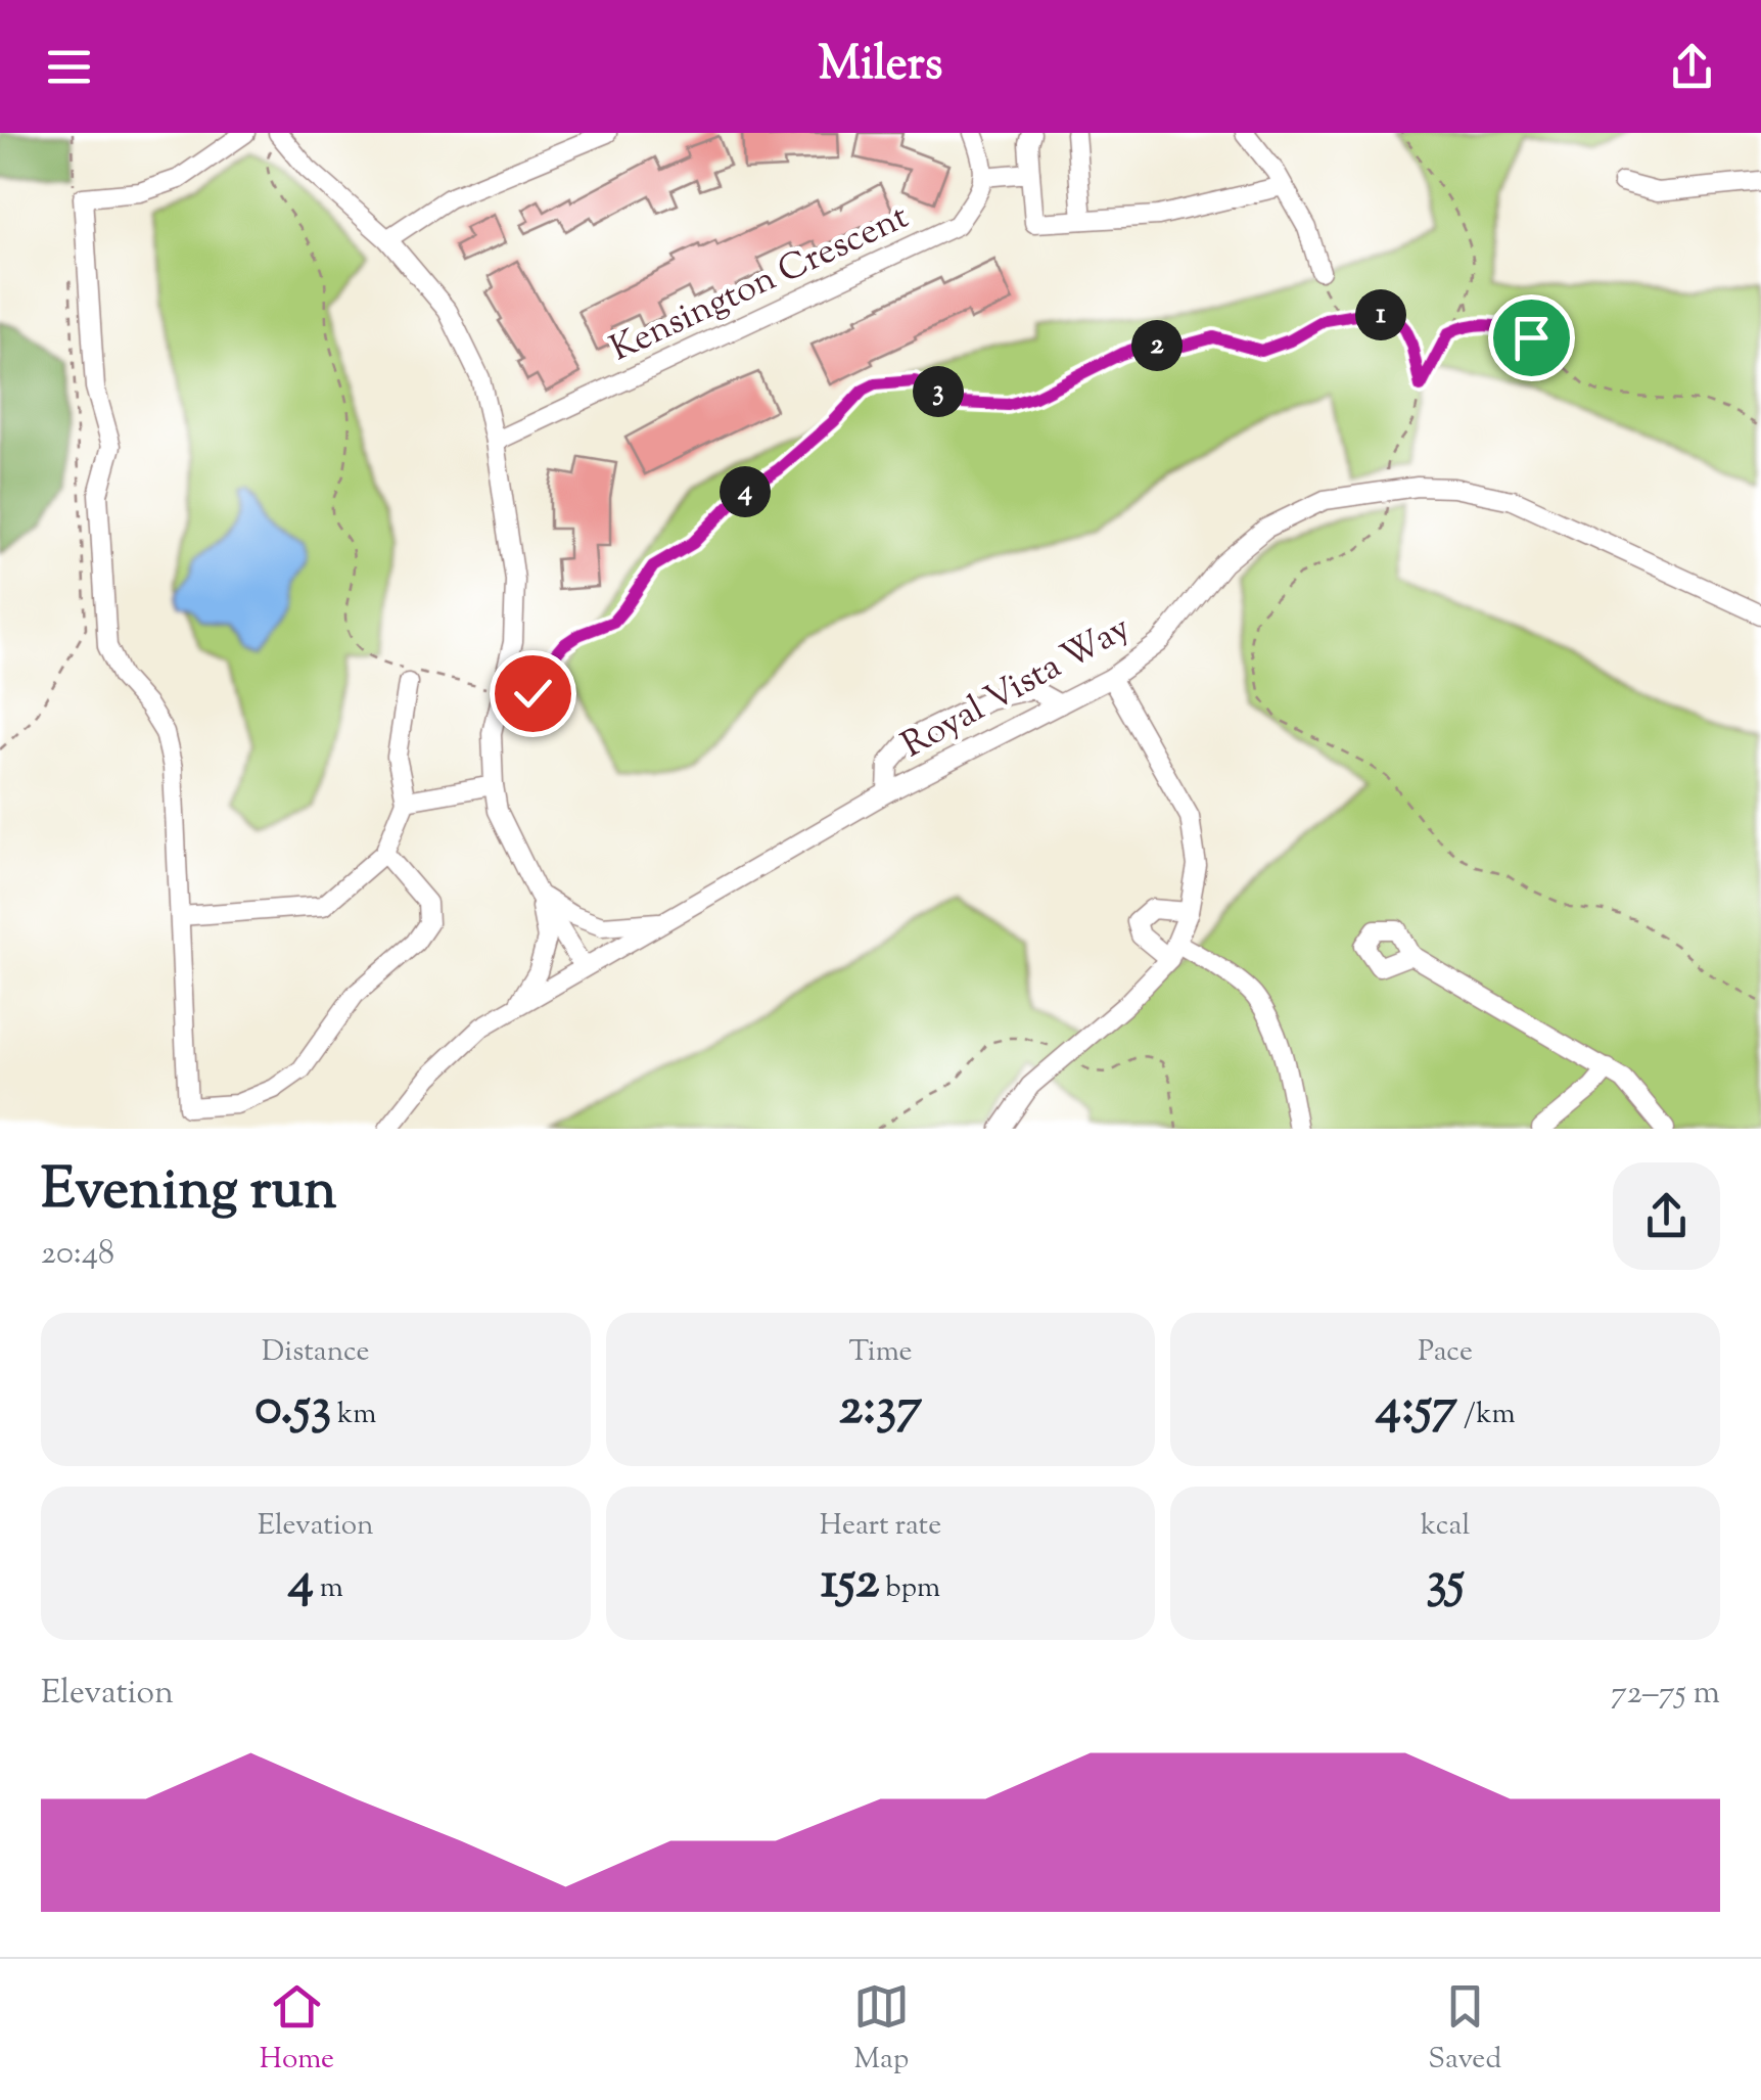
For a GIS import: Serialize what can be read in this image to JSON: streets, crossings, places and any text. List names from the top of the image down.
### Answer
{
  "streets": {
    "street": ["Kensington Crescent", "Royal Vista Way"]
  },
  "page": {
    "header": "Milers",
    "pins": [
      "1",
      "2",
      "3",
      "4"
    ],
    "heading": ["Evening run", "20:48"],
    "stats": [
      ["Distance", "0.53 km"],
      ["Time", "2:37"],
      ["Pace", "4:57 /km"],
      ["Elevation", "4 m"],
      ["Heart rate", "152 bpm"],
      ["kcal", "35"]
    ],
    "chart": ["Elevation", "72–75 m"],
    "tabs": ["Home", "Map", "Saved"]
  }
}
